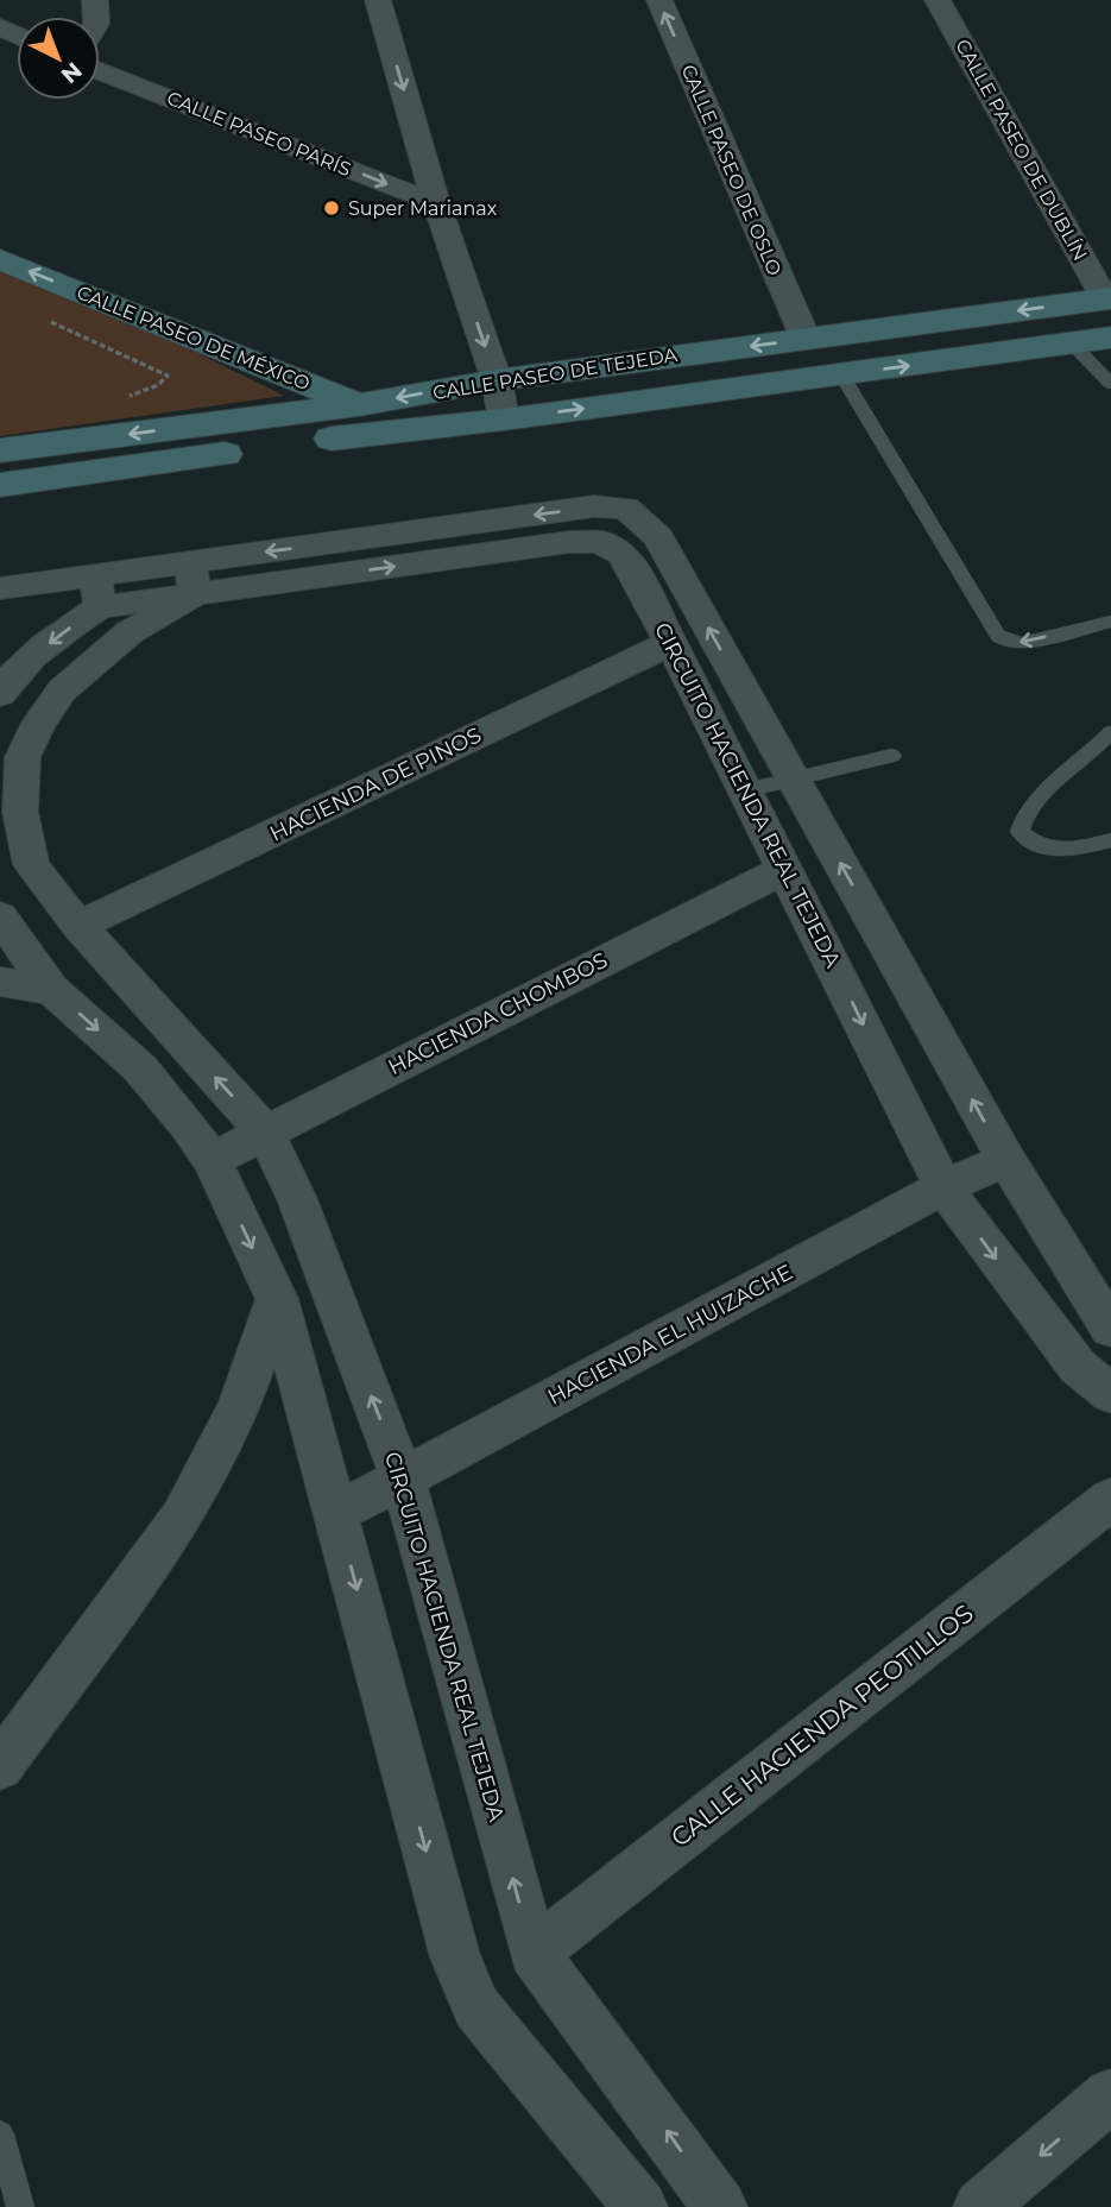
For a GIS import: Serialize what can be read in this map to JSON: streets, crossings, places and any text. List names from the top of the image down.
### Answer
{
  "streets": {
    "main road": ["CALLE PASEO DE MÉXICO", "CALLE PASEO DE TEJEDA"],
    "street": [
      "CALLE PASEO PARÍS",
      "CALLE PASEO DE DUBLÍN",
      "CALLE PASEO DE OSLO",
      "HACIENDA DE PINOS",
      "CIRCUITO HACIENDA REAL TEJEDA",
      "HACIENDA CHOMBOS",
      "HACIENDA EL HUIZACHE",
      "CALLE HACIENDA PEOTILLOS"
    ]
  },
  "crossings": [
    ["CALLE PASEO DE DUBLÍN", "CALLE PASEO DE TEJEDA"],
    ["CALLE PASEO DE OSLO", "CALLE PASEO DE TEJEDA"],
    ["CALLE PASEO DE MÉXICO", "CALLE PASEO DE TEJEDA"],
    ["HACIENDA DE PINOS", "CIRCUITO HACIENDA REAL TEJEDA"],
    ["CIRCUITO HACIENDA REAL TEJEDA", "HACIENDA CHOMBOS"],
    ["CIRCUITO HACIENDA REAL TEJEDA", "HACIENDA EL HUIZACHE"],
    ["CIRCUITO HACIENDA REAL TEJEDA", "CALLE HACIENDA PEOTILLOS"]
  ],
  "one_way": ["CALLE PASEO PARÍS", "CALLE PASEO DE MÉXICO"],
  "places": ["Super Marianax"],
  "north": "bottom right"
}
